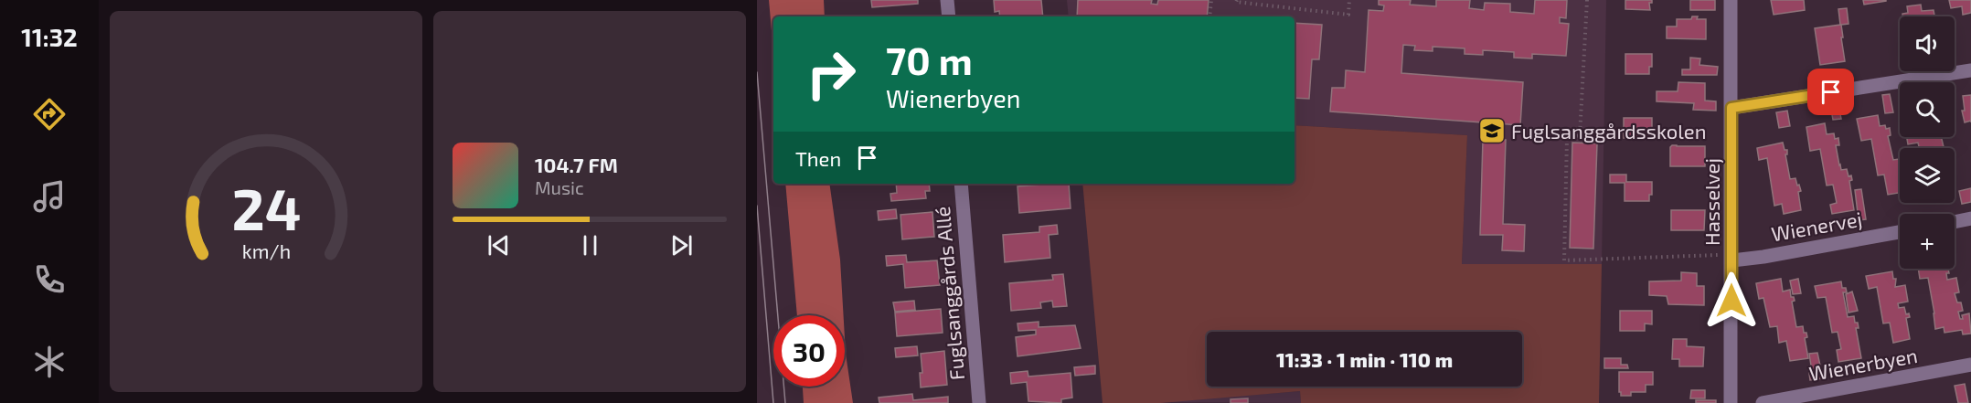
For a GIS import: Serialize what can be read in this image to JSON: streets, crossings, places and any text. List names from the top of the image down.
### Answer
{
  "streets": {
    "street": [
      "Hasselvej",
      "Wienervej",
      "Fuglsanggårds Allé",
      "Wienerbyen"
    ]
  },
  "crossings": [
    ["Hasselvej", "Wienervej"]
  ],
  "places": {
    "school or university": ["Fuglsanggårdsskolen"]
  },
  "page": {
    "tabs": "11:32",
    "map_buttons": "+",
    "turn": ["70 m", "Wienerbyen"],
    "then": "Then",
    "song": ["104.7 FM", "Music"],
    "limit": "30",
    "trip": "11:33 · 1 min · 110 m",
    "gauge": ["24", "km/h"]
  }
}
